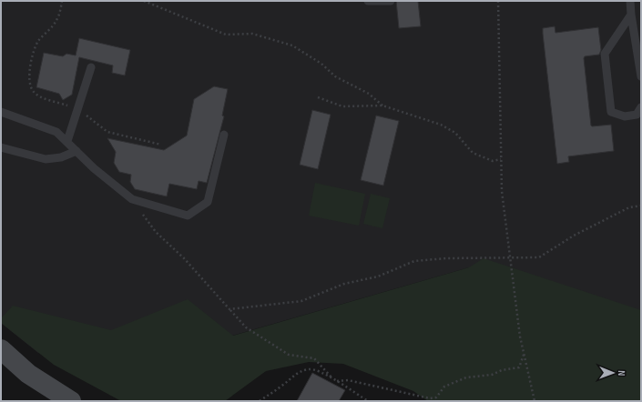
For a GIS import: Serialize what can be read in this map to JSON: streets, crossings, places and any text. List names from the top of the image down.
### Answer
{
  "north": "right"
}
